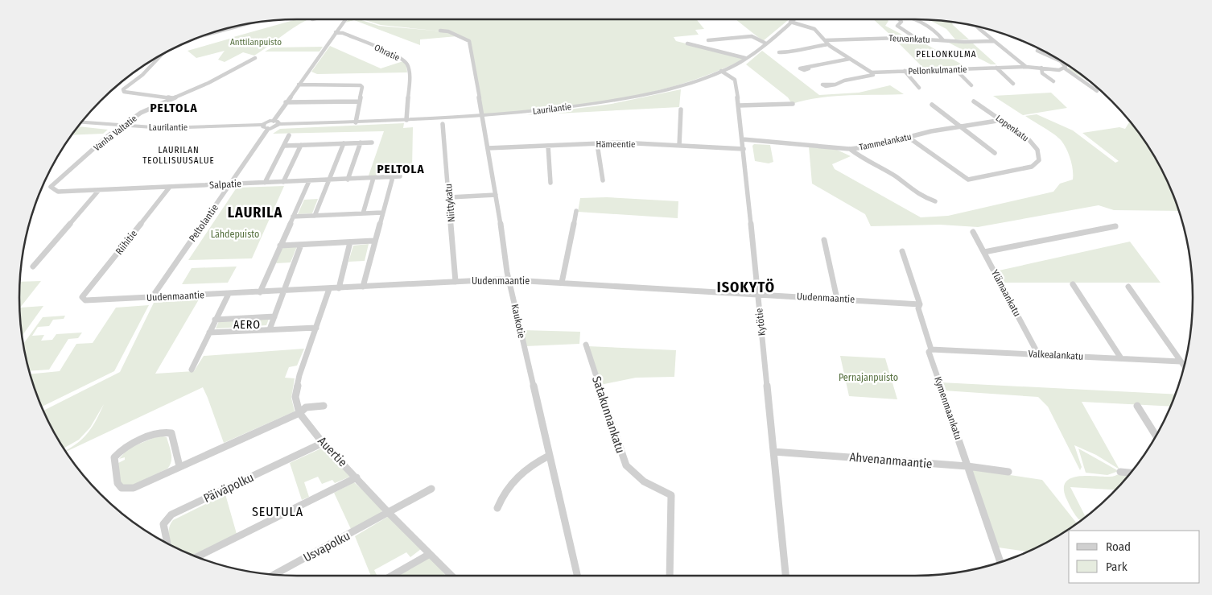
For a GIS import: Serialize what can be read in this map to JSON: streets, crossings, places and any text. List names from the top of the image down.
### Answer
{
  "streets": {
    "street": [
      "Teuvankatu",
      "Ohratie",
      "Pellonkulmantie",
      "Laurilantie",
      "Lopenkatu",
      "Vanha Valtatie",
      "Tammelankatu",
      "Hämeentie",
      "Salpatie",
      "Niittykatu",
      "Peltolantie",
      "Riihitie",
      "Uudenmaantie",
      "Ylämaankatu",
      "Kaukotie",
      "Kytötie",
      "Valkealankatu",
      "Kymenmaankatu",
      "Satakunnankatu",
      "Auertie",
      "Ahvenanmaantie",
      "Päiväpolku",
      "Usvapolku"
    ]
  },
  "crossings": [
    ["Ohratie", "Laurilantie"],
    ["Laurilantie", "Vanha Valtatie"],
    ["Laurilantie", "Kaukotie"],
    ["Laurilantie", "Kytötie"],
    ["Lopenkatu", "Tammelankatu"],
    ["Vanha Valtatie", "Salpatie"],
    ["Tammelankatu", "Kytötie"],
    ["Hämeentie", "Kaukotie"],
    ["Hämeentie", "Kytötie"],
    ["Salpatie", "Peltolantie"],
    ["Salpatie", "Riihitie"],
    ["Niittykatu", "Uudenmaantie"],
    ["Peltolantie", "Uudenmaantie"],
    ["Riihitie", "Uudenmaantie"],
    ["Uudenmaantie", "Kaukotie"],
    ["Uudenmaantie", "Kytötie"],
    ["Uudenmaantie", "Kymenmaankatu"],
    ["Ylämaankatu", "Valkealankatu"],
    ["Kytötie", "Ahvenanmaantie"],
    ["Valkealankatu", "Kymenmaankatu"],
    ["Kymenmaankatu", "Ahvenanmaantie"],
    ["Auertie", "Päiväpolku"],
    ["Auertie", "Usvapolku"]
  ],
  "districts": [
    "PELLONKULMA",
    "PELTOLA",
    "LAURILAN TEOLLISUUSALUE",
    "PELTOLA",
    "LAURILA",
    "ISOKYTÖ",
    "AERO",
    "SEUTULA"
  ],
  "parks": ["Anttilanpuisto", "Lähdepuisto", "Pernajanpuisto"],
  "legend": ["Road", "Park"]
}
